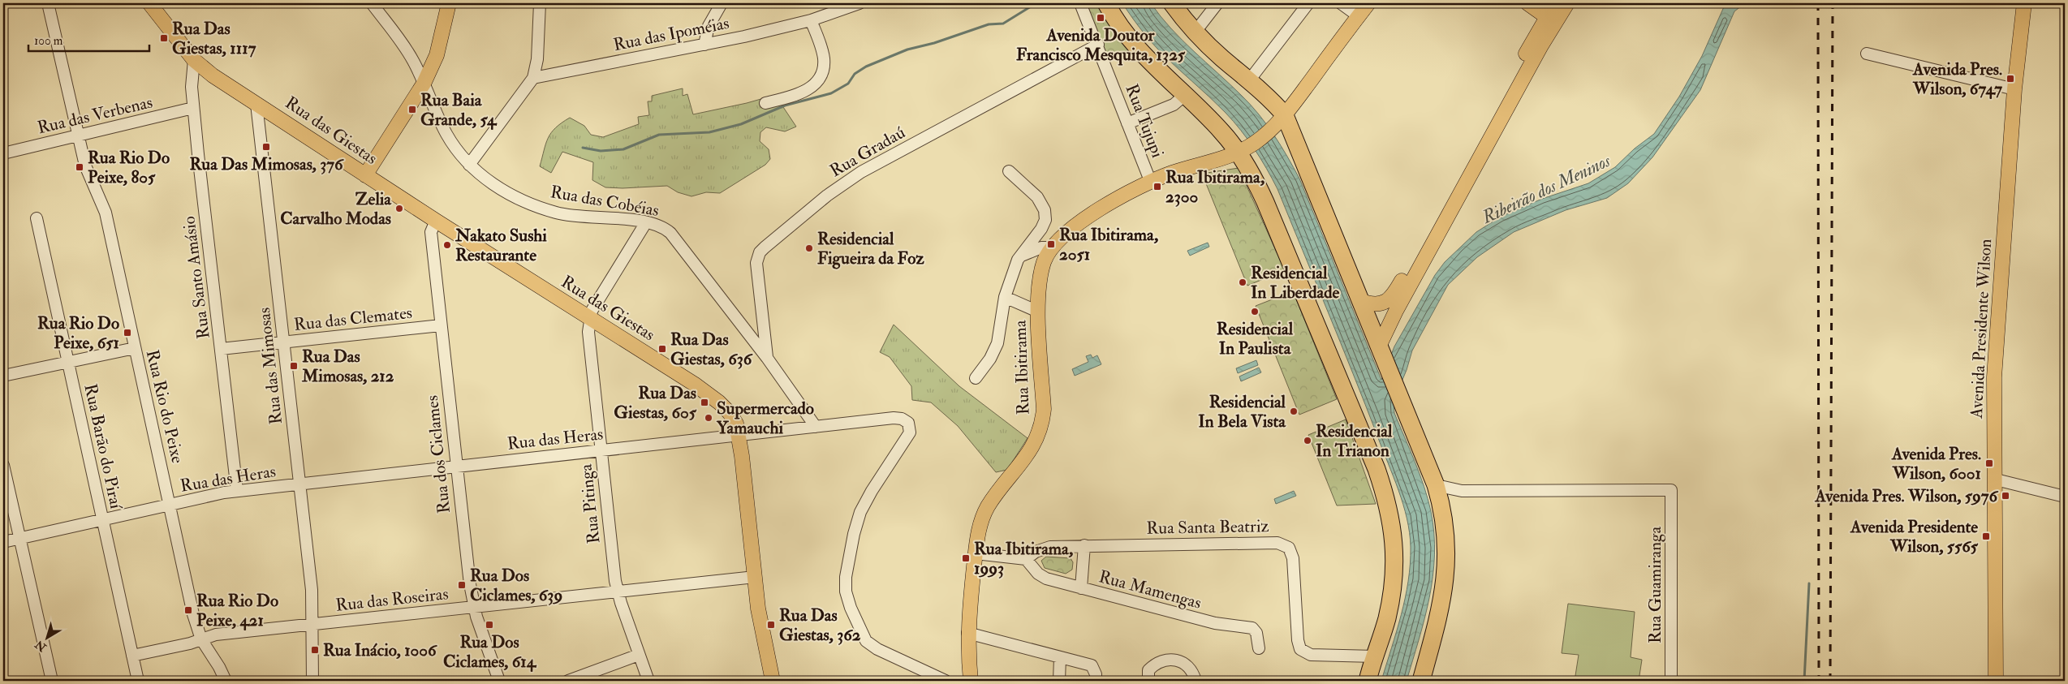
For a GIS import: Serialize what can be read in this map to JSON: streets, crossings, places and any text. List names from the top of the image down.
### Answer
{
  "streets": {
    "main road": ["Rua das Giestas", "Avenida Presidente Wilson", "Rua Ibitirama"],
    "street": [
      "Rua das Ipoméias",
      "Rua das Verbenas",
      "Rua Tujupi",
      "Rua Gradaú",
      "Rua das Cobéias",
      "Rua Santo Amásio",
      "Rua das Clemates",
      "Rua das Mimosas",
      "Rua Rio do Peixe",
      "Rua das Heras",
      "Rua Barão do Piraí",
      "Rua dos Ciclames",
      "Rua Pitinga",
      "Rua Santa Beatriz",
      "Rua Guamiranga",
      "Rua Mamengas",
      "Rua das Roseiras"
    ]
  },
  "crossings": [
    ["Rua das Verbenas", "Rua Santo Amásio"],
    ["Rua das Verbenas", "Rua Rio do Peixe"],
    ["Rua Tujupi", "Rua Gradaú"],
    ["Rua Tujupi", "Rua Ibitirama"],
    ["Rua das Giestas", "Rua Santo Amásio"],
    ["Rua das Giestas", "Rua das Mimosas"],
    ["Rua das Giestas", "Rua das Heras"],
    ["Rua das Giestas", "Rua dos Ciclames"],
    ["Rua das Giestas", "Rua Pitinga"],
    ["Rua das Giestas", "Rua das Roseiras"],
    ["Rua Gradaú", "Rua das Cobéias"],
    ["Rua das Cobéias", "Rua das Heras"],
    ["Rua Santo Amásio", "Rua das Clemates"],
    ["Rua Santo Amásio", "Rua das Heras"],
    ["Rua das Clemates", "Rua das Mimosas"],
    ["Rua das Clemates", "Rua dos Ciclames"],
    ["Rua das Mimosas", "Rua das Heras"],
    ["Rua das Mimosas", "Rua das Roseiras"],
    ["Rua Rio do Peixe", "Rua das Heras"],
    ["Rua Rio do Peixe", "Rua das Roseiras"],
    ["Rua das Heras", "Rua Barão do Piraí"],
    ["Rua das Heras", "Rua dos Ciclames"],
    ["Rua das Heras", "Rua Pitinga"],
    ["Rua Barão do Piraí", "Rua das Roseiras"],
    ["Rua dos Ciclames", "Rua das Roseiras"],
    ["Rua Pitinga", "Rua das Roseiras"],
    ["Rua Santa Beatriz", "Rua Mamengas"]
  ],
  "water": ["Ribeirão dos Meninos"],
  "places": {
    "transit": [
      "Avenida Doutor Francisco Mesquita, 1325",
      "Rua Das Giestas, 1117",
      "Avenida Pres. Wilson, 6747",
      "Rua Baia Grande, 54",
      "Rua Das Mimosas, 376",
      "Rua Rio Do Peixe, 805",
      "Rua Ibitirama, 2300",
      "Rua Ibitirama, 2051",
      "Rua Rio Do Peixe, 651",
      "Rua Das Giestas, 636",
      "Rua Das Mimosas, 212",
      "Rua Das Giestas, 605",
      "Avenida Pres. Wilson, 6001",
      "Avenida Pres. Wilson, 5976",
      "Avenida Presidente Wilson, 5565",
      "Rua Ibitirama, 1993",
      "Rua Dos Ciclames, 639",
      "Rua Rio Do Peixe, 421",
      "Rua Dos Ciclames, 614",
      "Rua Das Giestas, 362",
      "Rua Inácio, 1006"
    ],
    "other": [
      "Zelia Carvalho Modas",
      "Nakato Sushi Restaurante",
      "Residencial Figueira da Foz",
      "Residencial In Liberdade",
      "Residencial In Paulista",
      "Residencial In Bela Vista",
      "Supermercado Yamauchi",
      "Residencial In Trianon"
    ]
  },
  "scale_bar": "100 m",
  "north": "bottom left"
}
